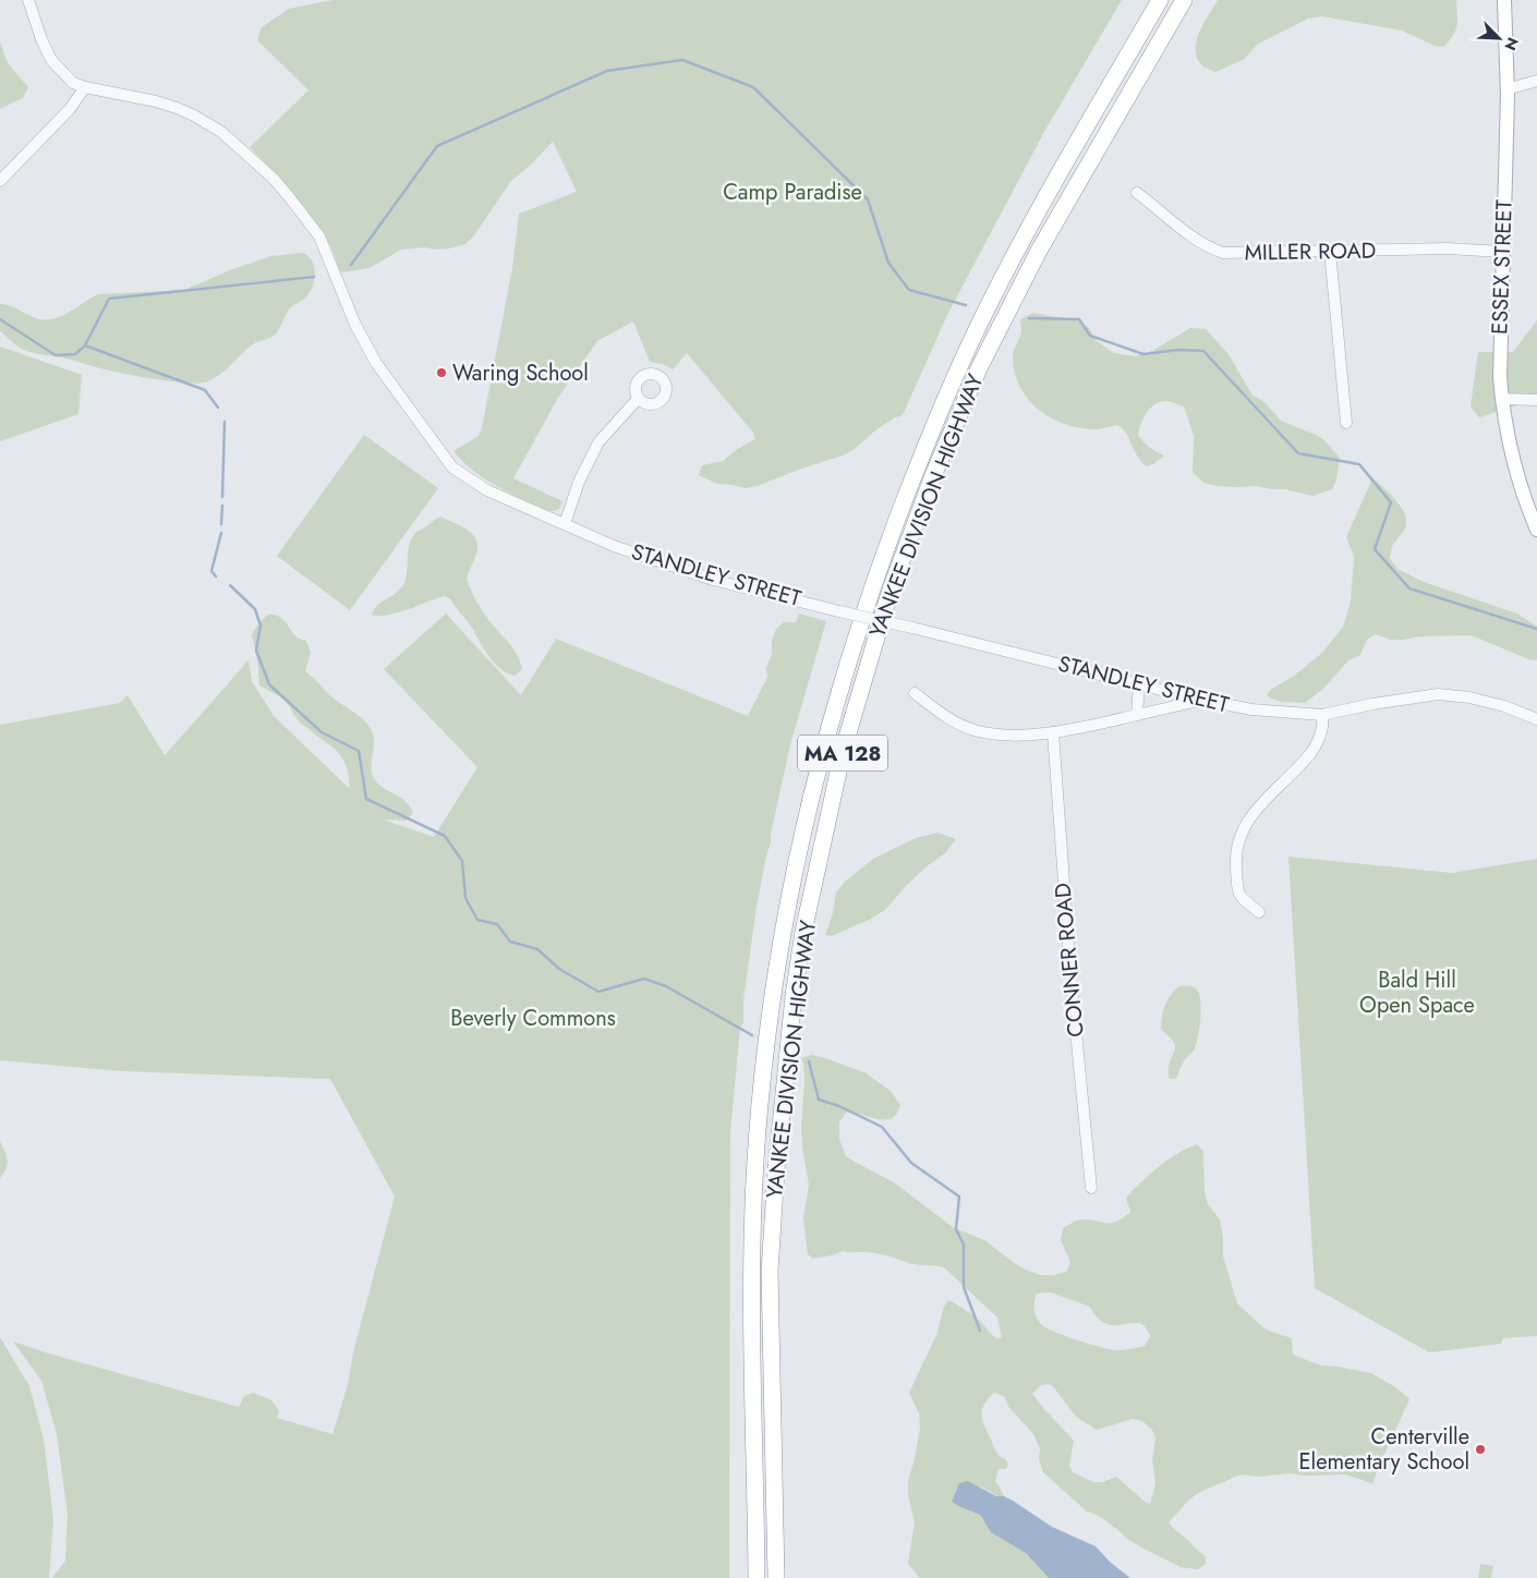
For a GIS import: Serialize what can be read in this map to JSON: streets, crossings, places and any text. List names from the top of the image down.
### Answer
{
  "streets": {
    "highway": ["YANKEE DIVISION HIGHWAY", "MA 128"],
    "main road": ["ESSEX STREET"],
    "street": ["MILLER ROAD", "STANDLEY STREET", "CONNER ROAD"]
  },
  "crossings": [
    ["MILLER ROAD", "ESSEX STREET"]
  ],
  "parks": ["Camp Paradise", "Bald Hill Open Space", "Beverly Commons"],
  "places": ["Waring School", "Centerville Elementary School"],
  "north": "bottom right"
}
